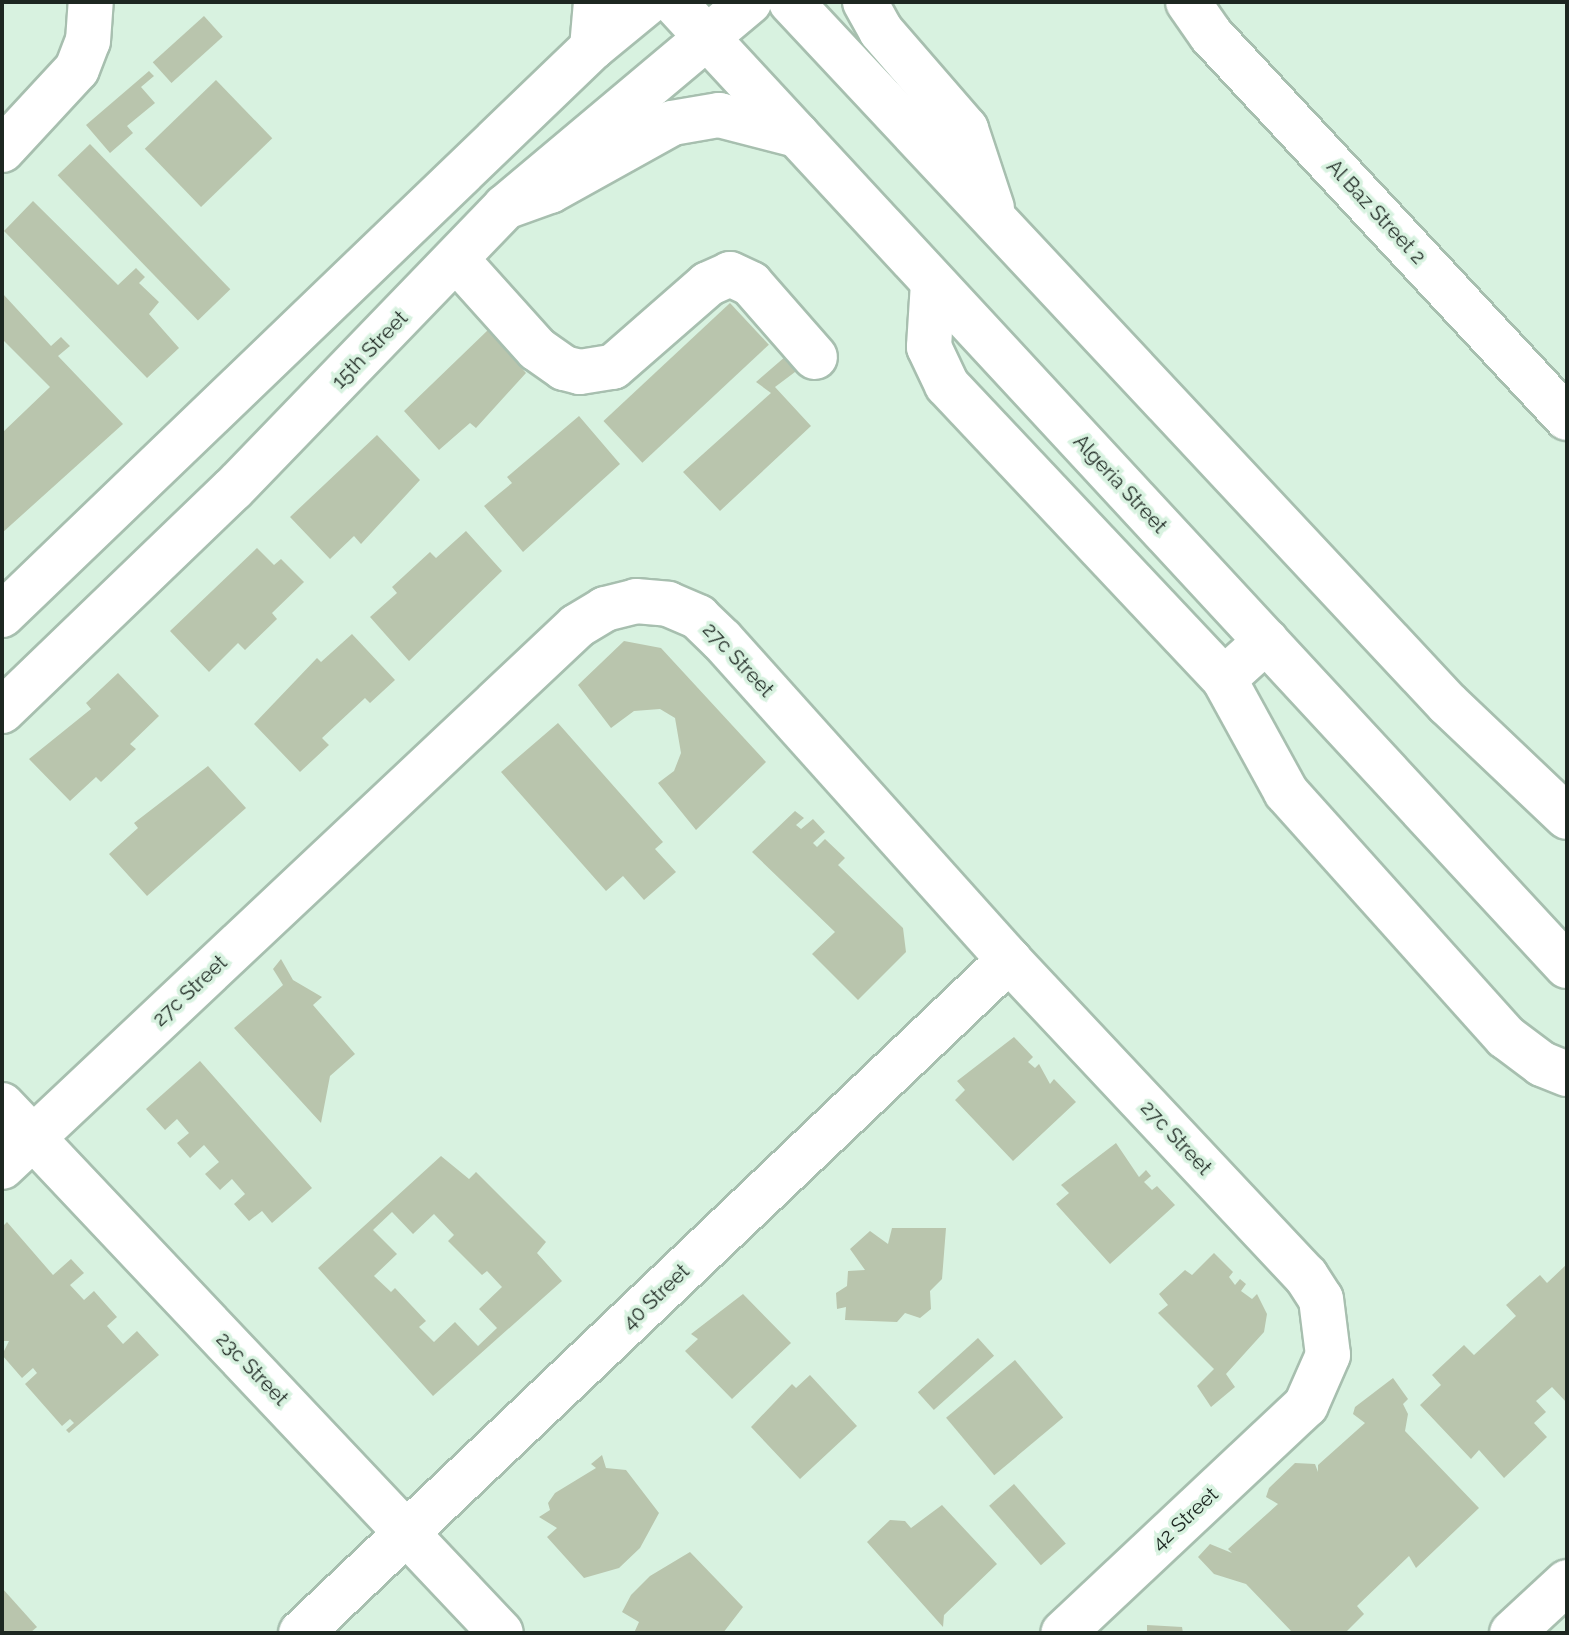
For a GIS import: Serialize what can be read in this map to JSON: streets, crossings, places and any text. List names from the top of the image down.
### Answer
{
  "streets": {
    "street": [
      "Al Baz Street 2",
      "15th Street",
      "Algeria Street",
      "27c Street",
      "40 Street",
      "23c Street",
      "42 Street"
    ]
  },
  "crossings": [
    ["15th Street", "Algeria Street"],
    ["27c Street", "40 Street"],
    ["27c Street", "23c Street"],
    ["27c Street", "42 Street"],
    ["40 Street", "23c Street"]
  ]
}
